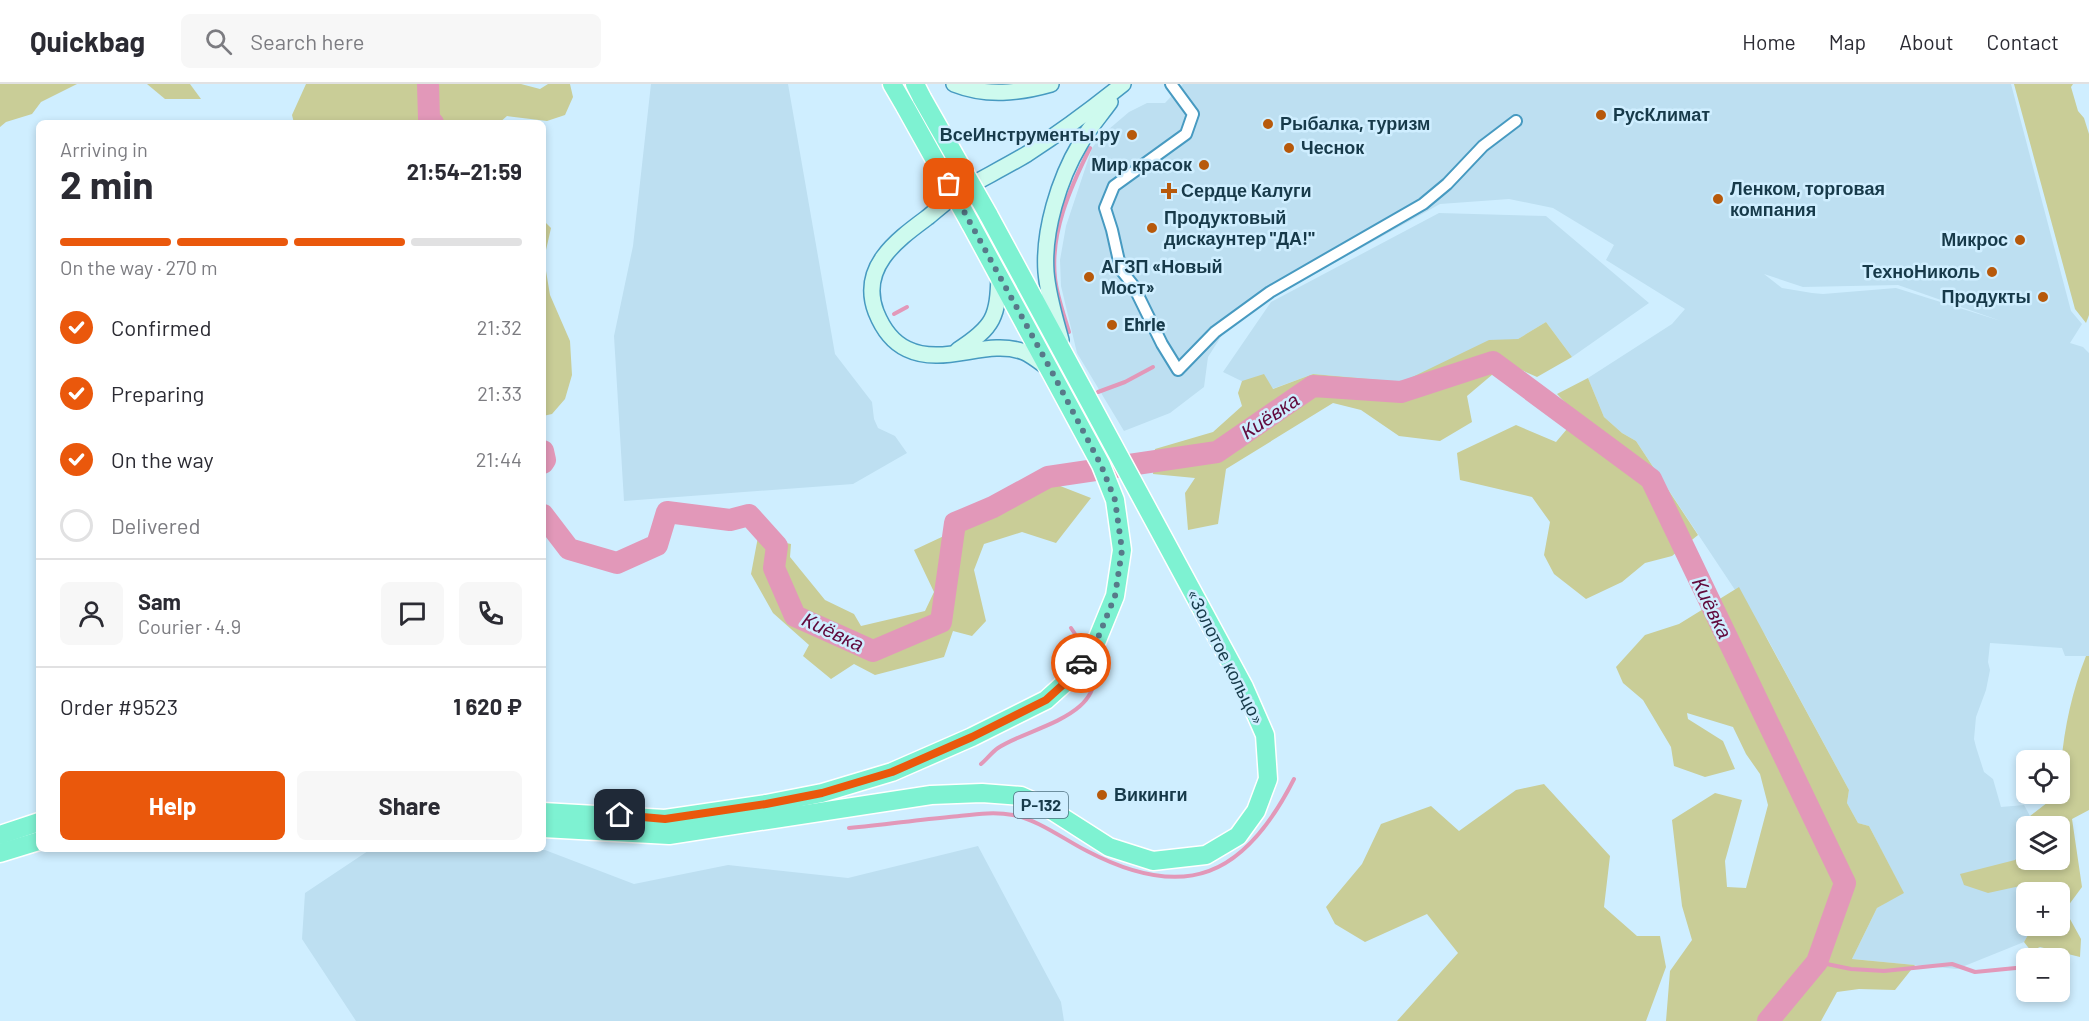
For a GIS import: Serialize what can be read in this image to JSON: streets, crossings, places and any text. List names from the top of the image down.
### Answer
{
  "streets": {
    "highway": ["«Золотое кольцо»", "Р-132"]
  },
  "crossings": [
    ["«Золотое кольцо»", "Р-132"]
  ],
  "water": ["Киёвка"],
  "places": {
    "other": [
      "РусКлимат",
      "Рыбалка, туризм",
      "ВсеИнструменты.ру",
      "Чеснок",
      "Мир красок",
      "Ленком, торговая компания",
      "Продуктовый дискаунтер \"ДА!\"",
      "Микрос",
      "ТехноНиколь",
      "АГЗП «Новый Мост»",
      "Продукты",
      "Ehrle",
      "Викинги"
    ],
    "health": ["Сердце Калуги"]
  },
  "page": {
    "header": "Quickbag",
    "search": "Search here",
    "nav": [
      "Home",
      "Map",
      "About",
      "Contact"
    ],
    "heading": ["2 min", "Arriving in", "21:54–21:59"],
    "panel": [
      "Sam",
      "Courier · 4.9",
      "Order #9523",
      "1 620 ₽"
    ],
    "bar": "On the way · 270 m",
    "list": [
      ["Confirmed", "21:32"],
      ["Preparing", "21:33"],
      ["On the way", "21:44"],
      "Delivered"
    ],
    "map_buttons": ["+", "−"],
    "buttons": ["Help", "Share"]
  }
}
